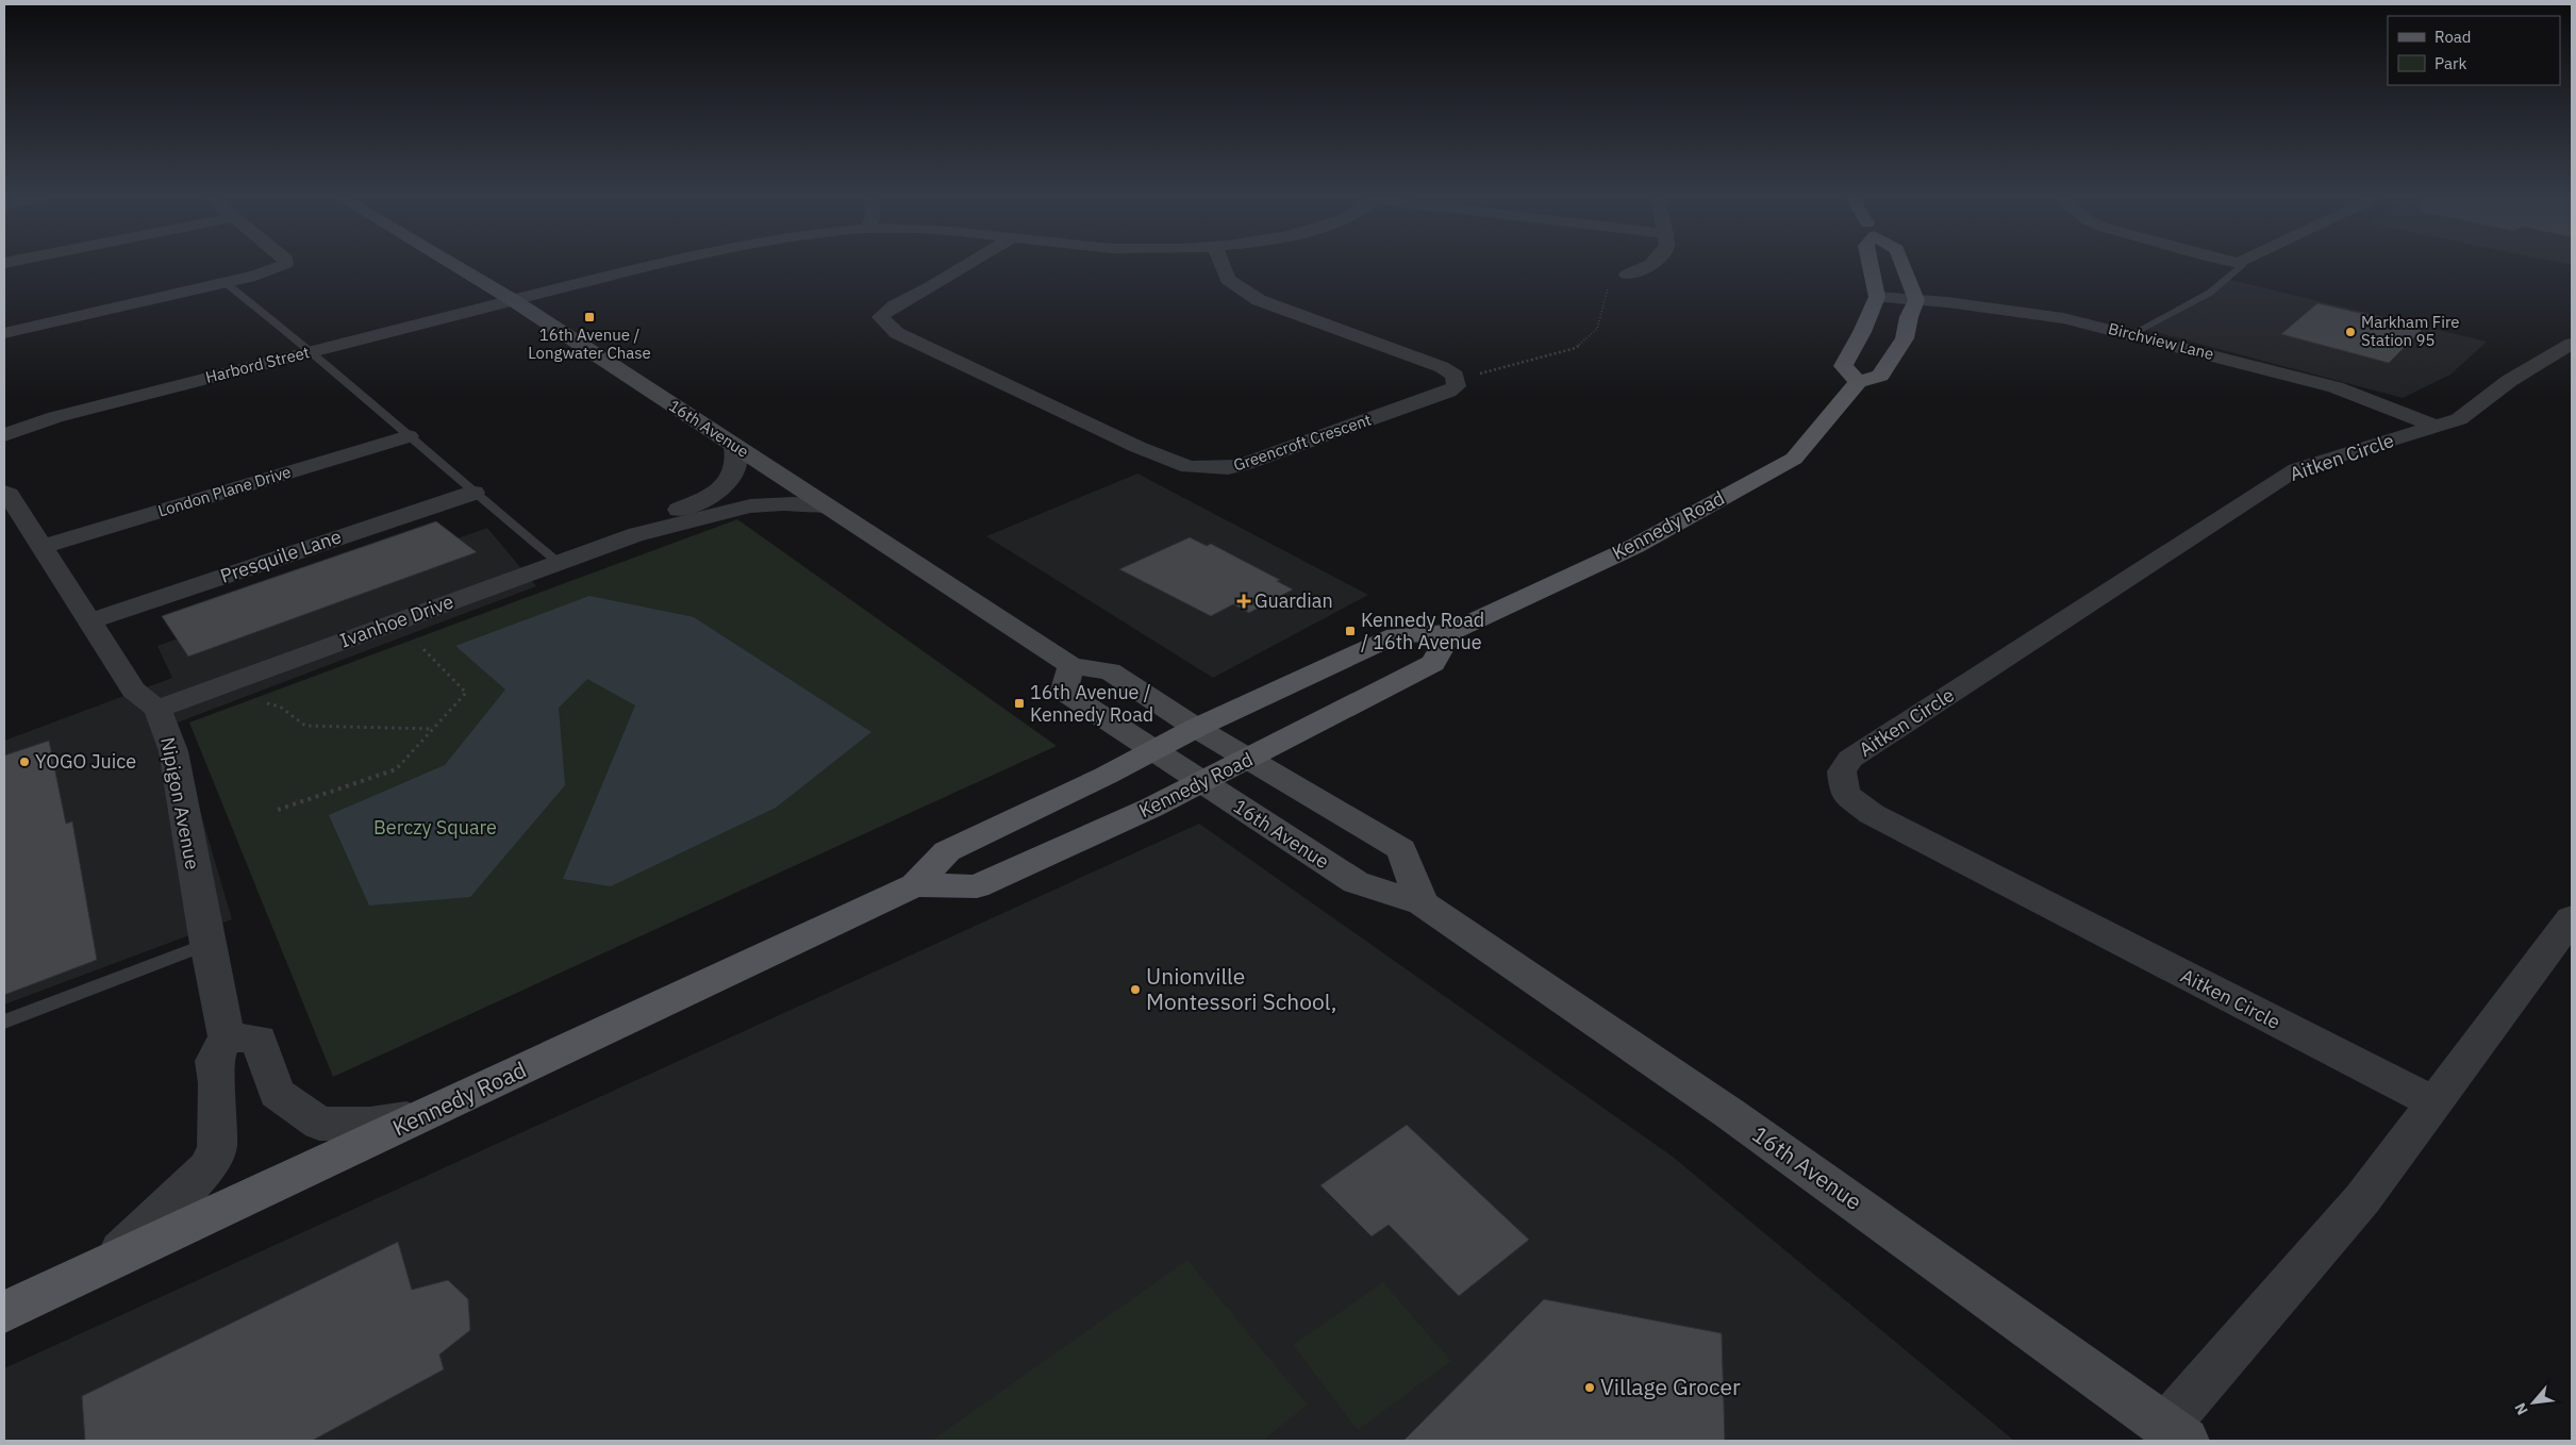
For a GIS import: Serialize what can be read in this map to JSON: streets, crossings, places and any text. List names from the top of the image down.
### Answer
{
  "streets": {
    "main road": ["16th Avenue", "Kennedy Road"],
    "street": [
      "Birchview Lane",
      "Harbord Street",
      "Greencroft Crescent",
      "Aitken Circle",
      "London Plane Drive",
      "Presquile Lane",
      "Ivanhoe Drive",
      "Nipigon Avenue"
    ]
  },
  "crossings": [
    ["Birchview Lane", "Aitken Circle"],
    ["Birchview Lane", "Kennedy Road"],
    ["Harbord Street", "16th Avenue"],
    ["16th Avenue", "Kennedy Road"],
    ["16th Avenue", "Ivanhoe Drive"],
    ["Ivanhoe Drive", "Nipigon Avenue"]
  ],
  "parks": ["Berczy Square"],
  "places": {
    "transit": ["16th Avenue / Longwater Chase", "Kennedy Road / 16th Avenue", "16th Avenue / Kennedy Road"],
    "other": [
      "Markham Fire Station 95",
      "YOGO Juice",
      "Unionville Montessori School,",
      "Village Grocer"
    ],
    "health": ["Guardian"]
  },
  "legend": ["Road", "Park"],
  "north": "bottom left"
}
